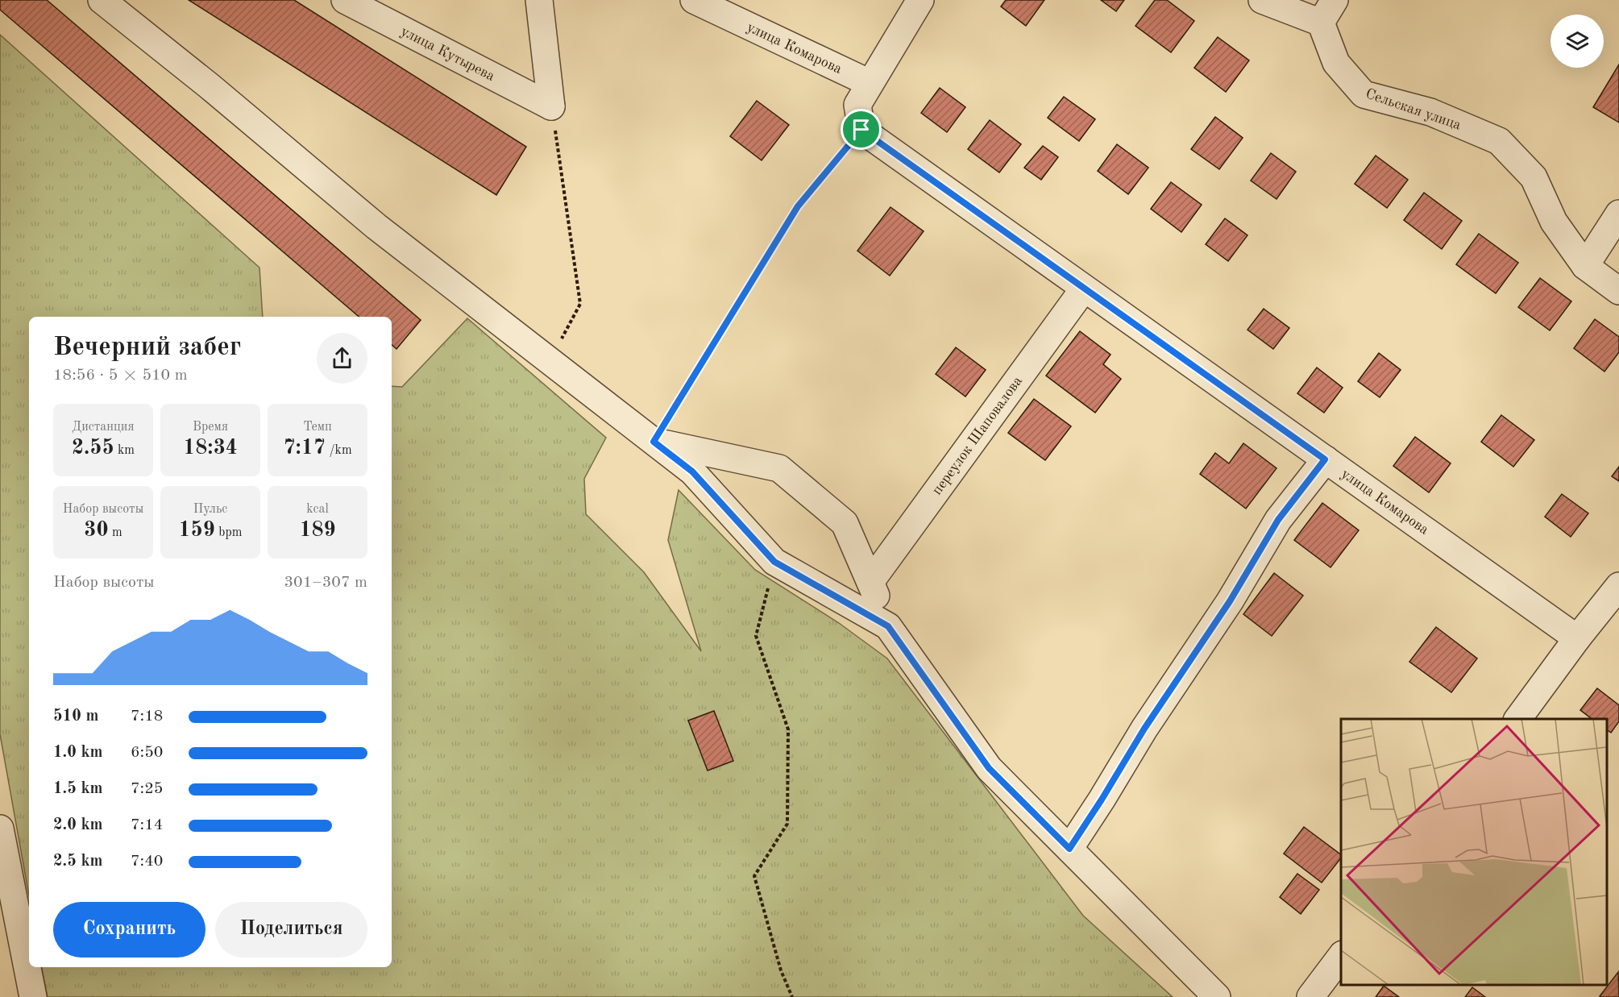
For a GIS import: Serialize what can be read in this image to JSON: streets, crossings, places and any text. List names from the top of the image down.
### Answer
{
  "streets": {
    "street": [
      "улица Комарова",
      "улица Кутырева",
      "Сельская улица",
      "переулок Шаповалова"
    ]
  },
  "crossings": [
    ["улица Комарова", "переулок Шаповалова"]
  ],
  "page": {
    "heading": ["Вечерний забег", "18:56 · 5 × 510 m"],
    "stats": [
      ["Дистанция", "2.55 km"],
      ["Время", "18:34"],
      ["Темп", "7:17 /km"],
      ["Набор высоты", "30 m"],
      ["Пульс", "159 bpm"],
      ["kcal", "189"]
    ],
    "chart": ["Набор высоты", "301–307 m"],
    "list": [
      {
        "name": "510 m",
        "note": "7:18"
      },
      {
        "name": "1.0 km",
        "note": "6:50"
      },
      {
        "name": "1.5 km",
        "note": "7:25"
      },
      {
        "name": "2.0 km",
        "note": "7:14"
      },
      {
        "name": "2.5 km",
        "note": "7:40"
      }
    ],
    "buttons": ["Сохранить", "Поделиться"]
  }
}
